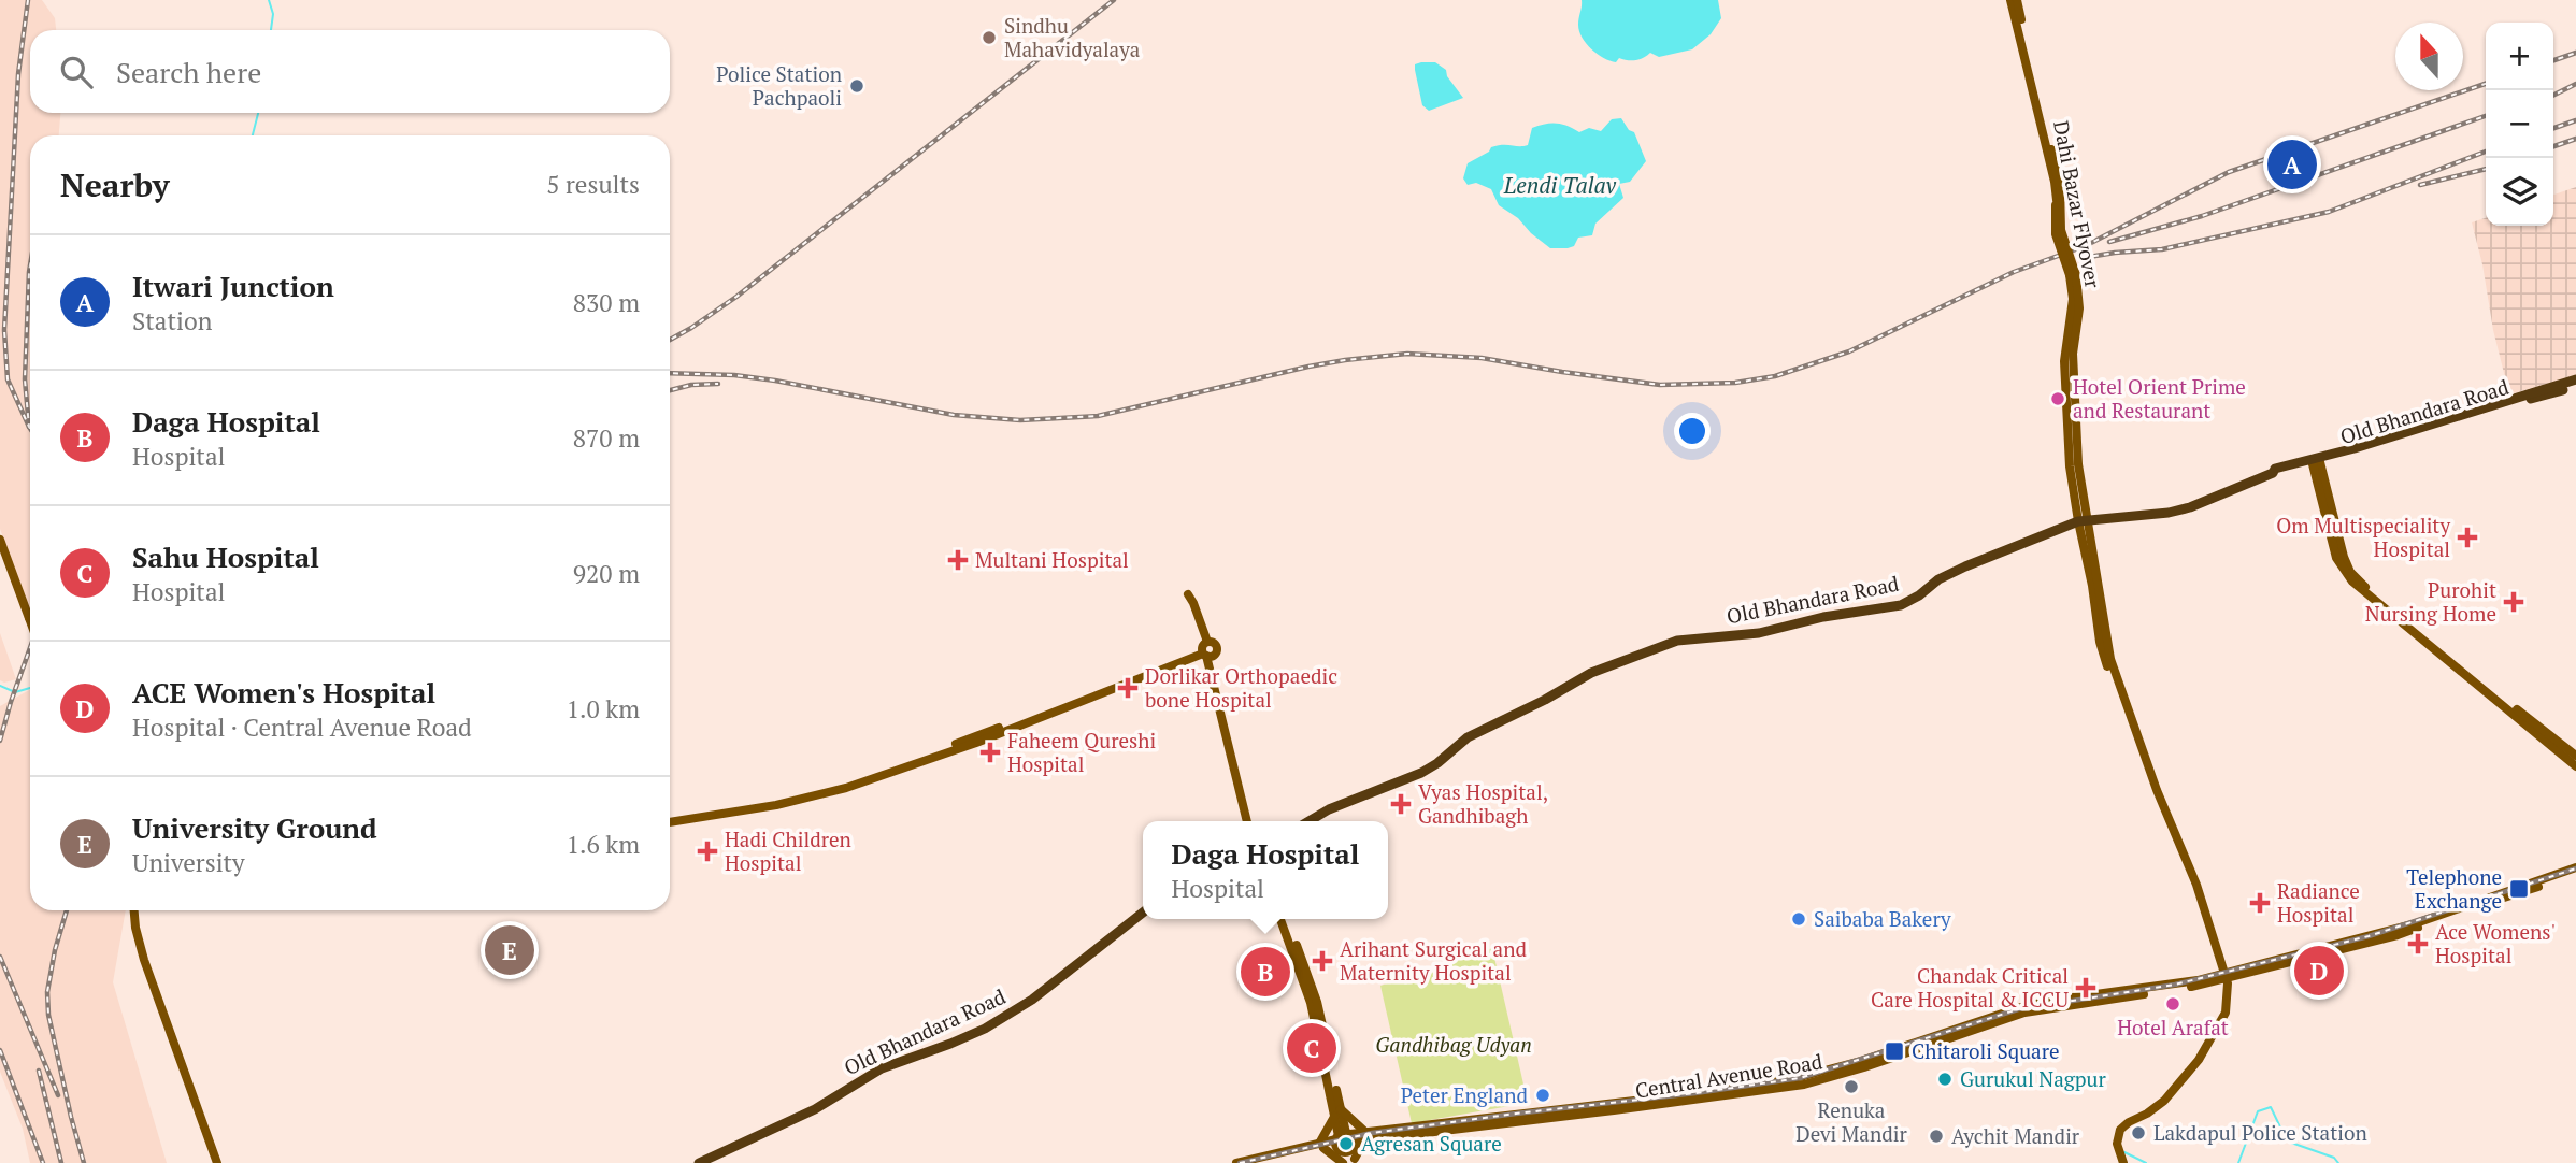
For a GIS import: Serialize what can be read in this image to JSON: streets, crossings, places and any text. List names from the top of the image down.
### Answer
{
  "streets": {
    "highway": ["Old Bhandara Road"],
    "main road": ["Dahi Bazar Flyover", "Central Avenue Road"]
  },
  "crossings": [
    ["Dahi Bazar Flyover", "Old Bhandara Road"],
    ["Dahi Bazar Flyover", "Central Avenue Road"]
  ],
  "water": ["Lendi Talav"],
  "parks": ["Gandhibag Udyan"],
  "places": {
    "other": [
      "Sindhu Mahavidyalaya",
      "Police Station Pachpaoli",
      "Hotel Orient Prime and Restaurant",
      "Saibaba Bakery",
      "Hotel Arafat",
      "Gurukul Nagpur",
      "Renuka Devi Mandir",
      "Peter England",
      "Lakdapul Police Station",
      "Aychit Mandir",
      "Agresan Square"
    ],
    "health": [
      "Om Multispeciality Hospital",
      "Multani Hospital",
      "Purohit Nursing Home",
      "Dorlikar Orthopaedic bone Hospital",
      "Faheem Qureshi Hospital",
      "Vyas Hospital, Gandhibagh",
      "Hadi Children Hospital",
      "Radiance Hospital",
      "Ace Womens' Hospital",
      "Arihant Surgical and Maternity Hospital",
      "Chandak Critical Care Hospital & ICCU"
    ],
    "transit": ["Telephone Exchange", "Chitaroli Square"]
  },
  "north": "top",
  "page": {
    "map_buttons": ["+", "−"],
    "search": "Search here",
    "pins": [
      "A",
      "E",
      "D",
      "B",
      "C"
    ],
    "heading": ["Nearby", "5 results"],
    "list": [
      {
        "mark": "A",
        "name": "Itwari Junction",
        "note": "Station",
        "value": "830 m"
      },
      {
        "mark": "B",
        "name": "Daga Hospital",
        "note": "Hospital",
        "value": "870 m"
      },
      {
        "mark": "C",
        "name": "Sahu Hospital",
        "note": "Hospital",
        "value": "920 m"
      },
      {
        "mark": "D",
        "name": "ACE Women's Hospital",
        "note": "Hospital · Central Avenue Road",
        "value": "1.0 km"
      },
      {
        "mark": "E",
        "name": "University Ground",
        "note": "University",
        "value": "1.6 km"
      }
    ],
    "popup": ["Daga Hospital", "Hospital"]
  }
}
